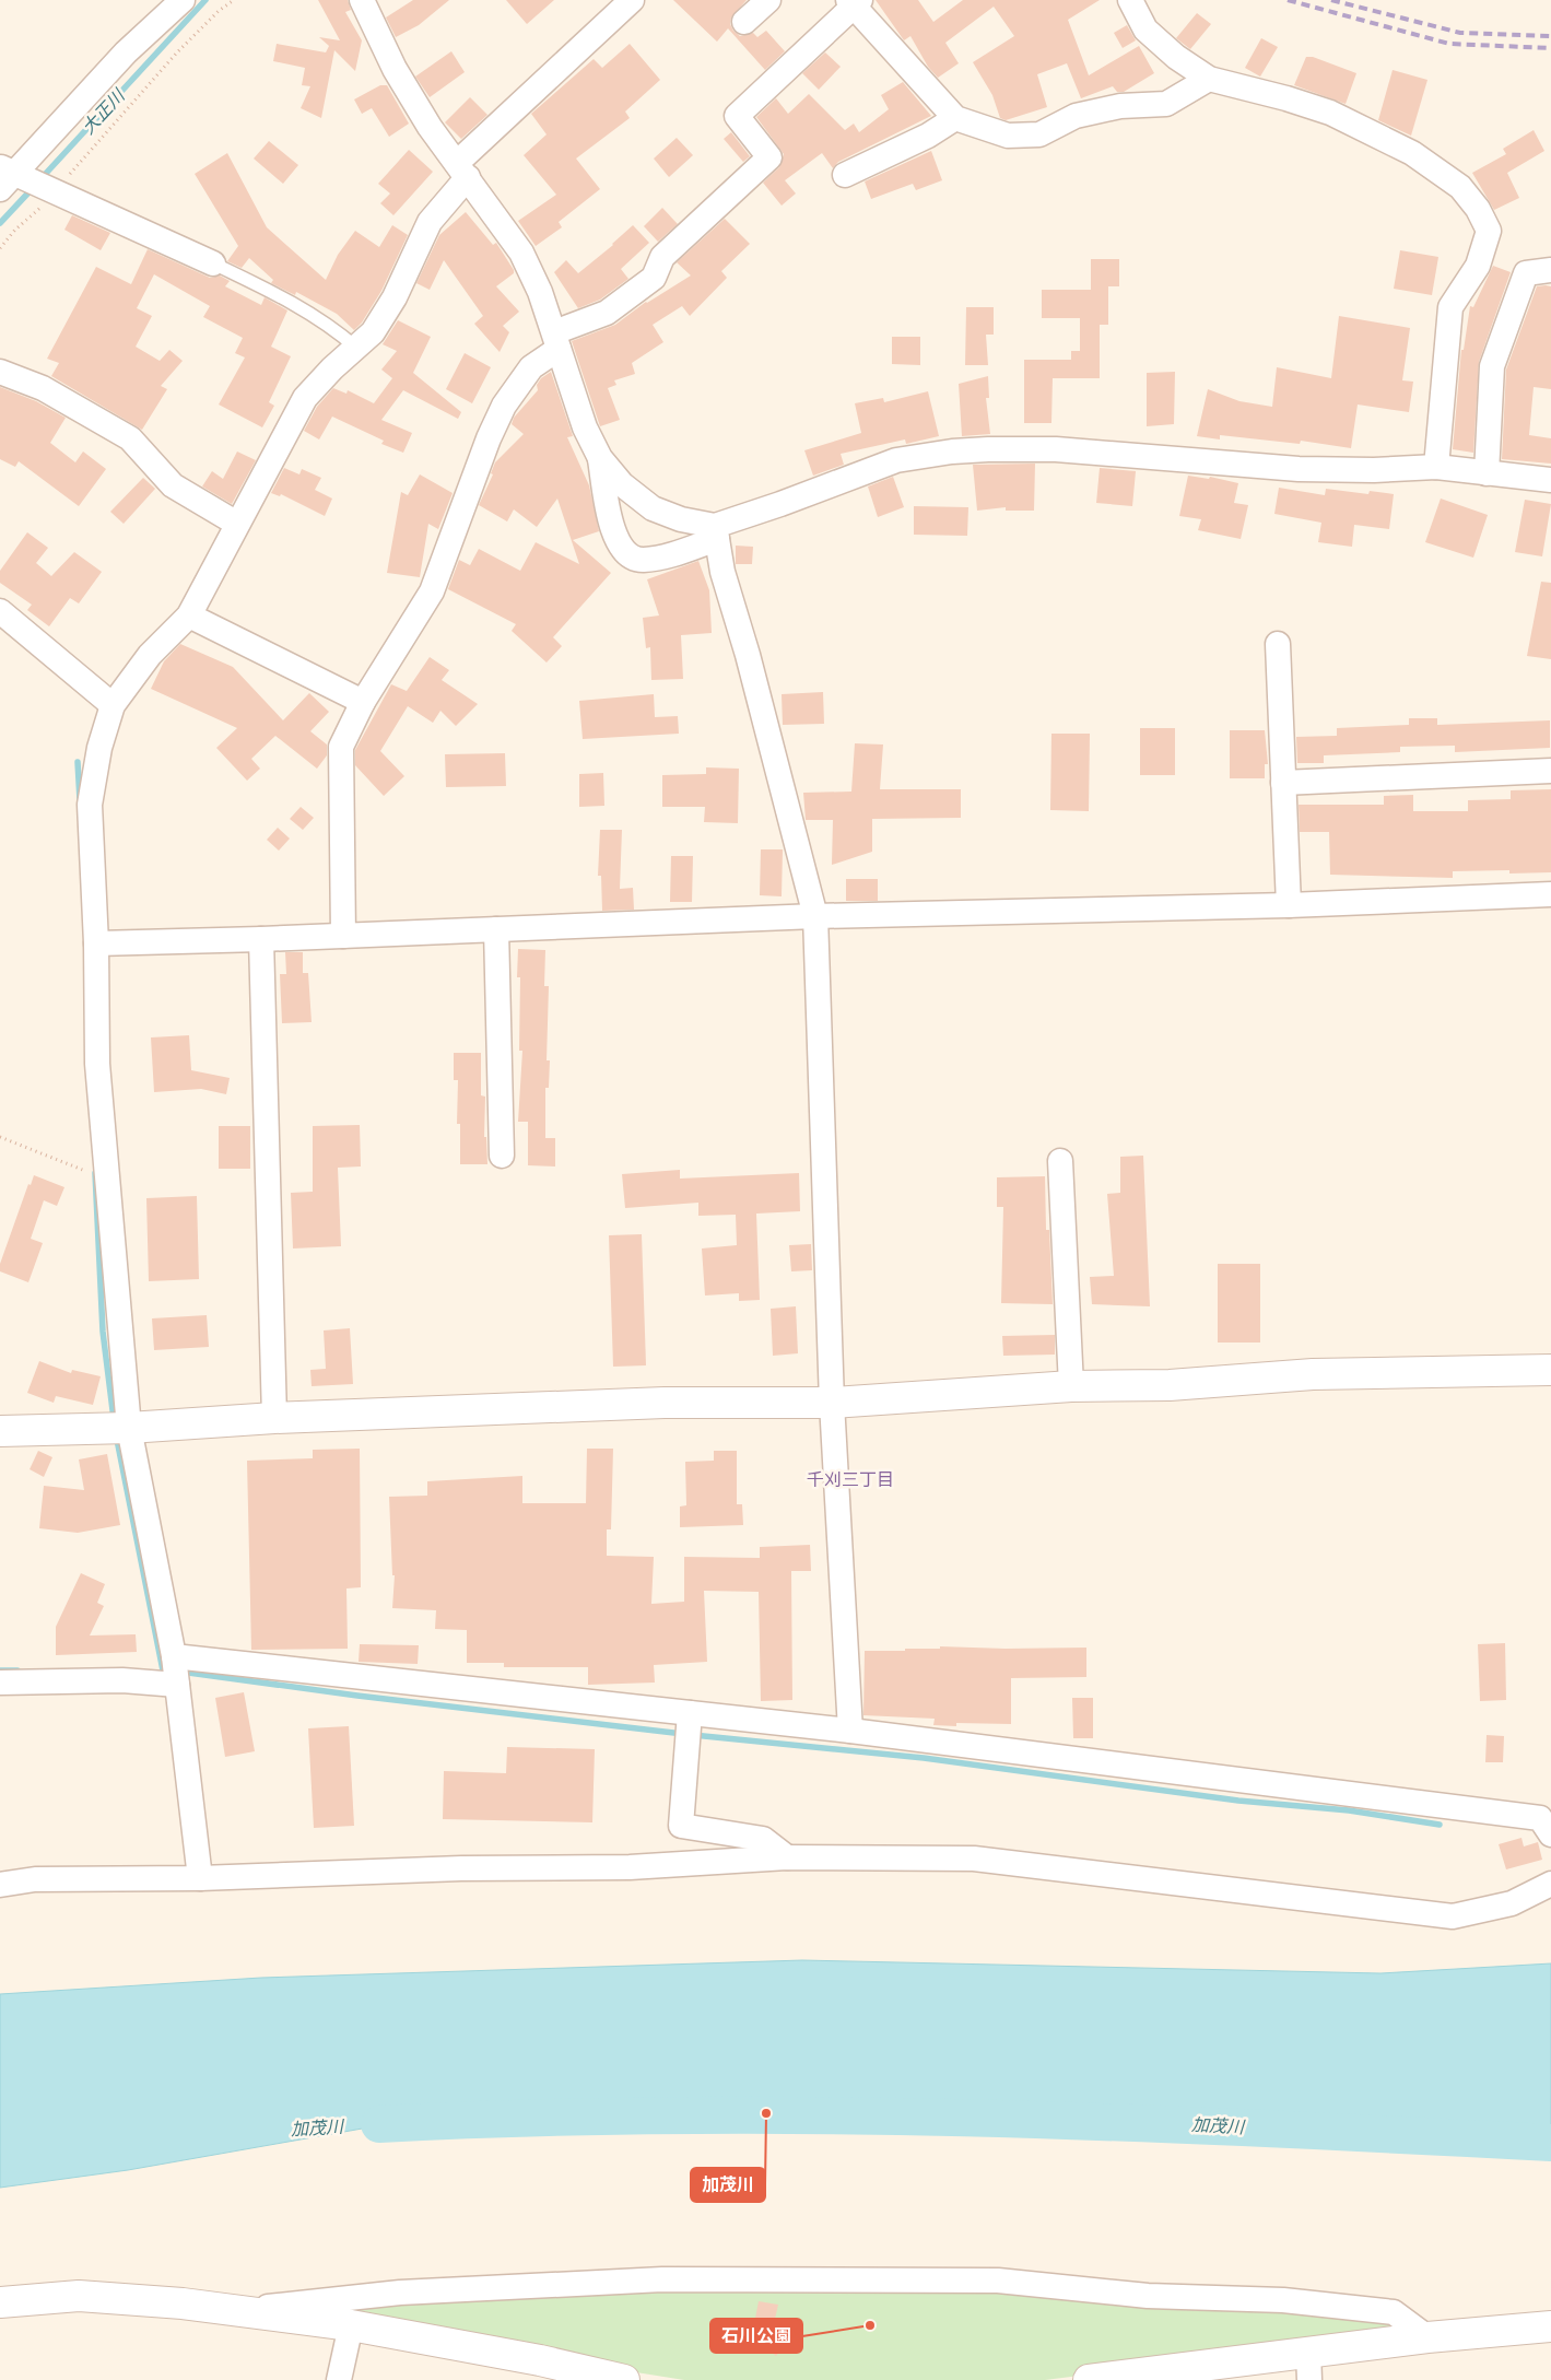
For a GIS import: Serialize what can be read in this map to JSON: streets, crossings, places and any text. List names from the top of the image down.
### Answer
{
  "districts": ["千刈三丁目"],
  "water": ["大正川", "加茂川"],
  "places": ["加茂川", "石川公園"]
}
